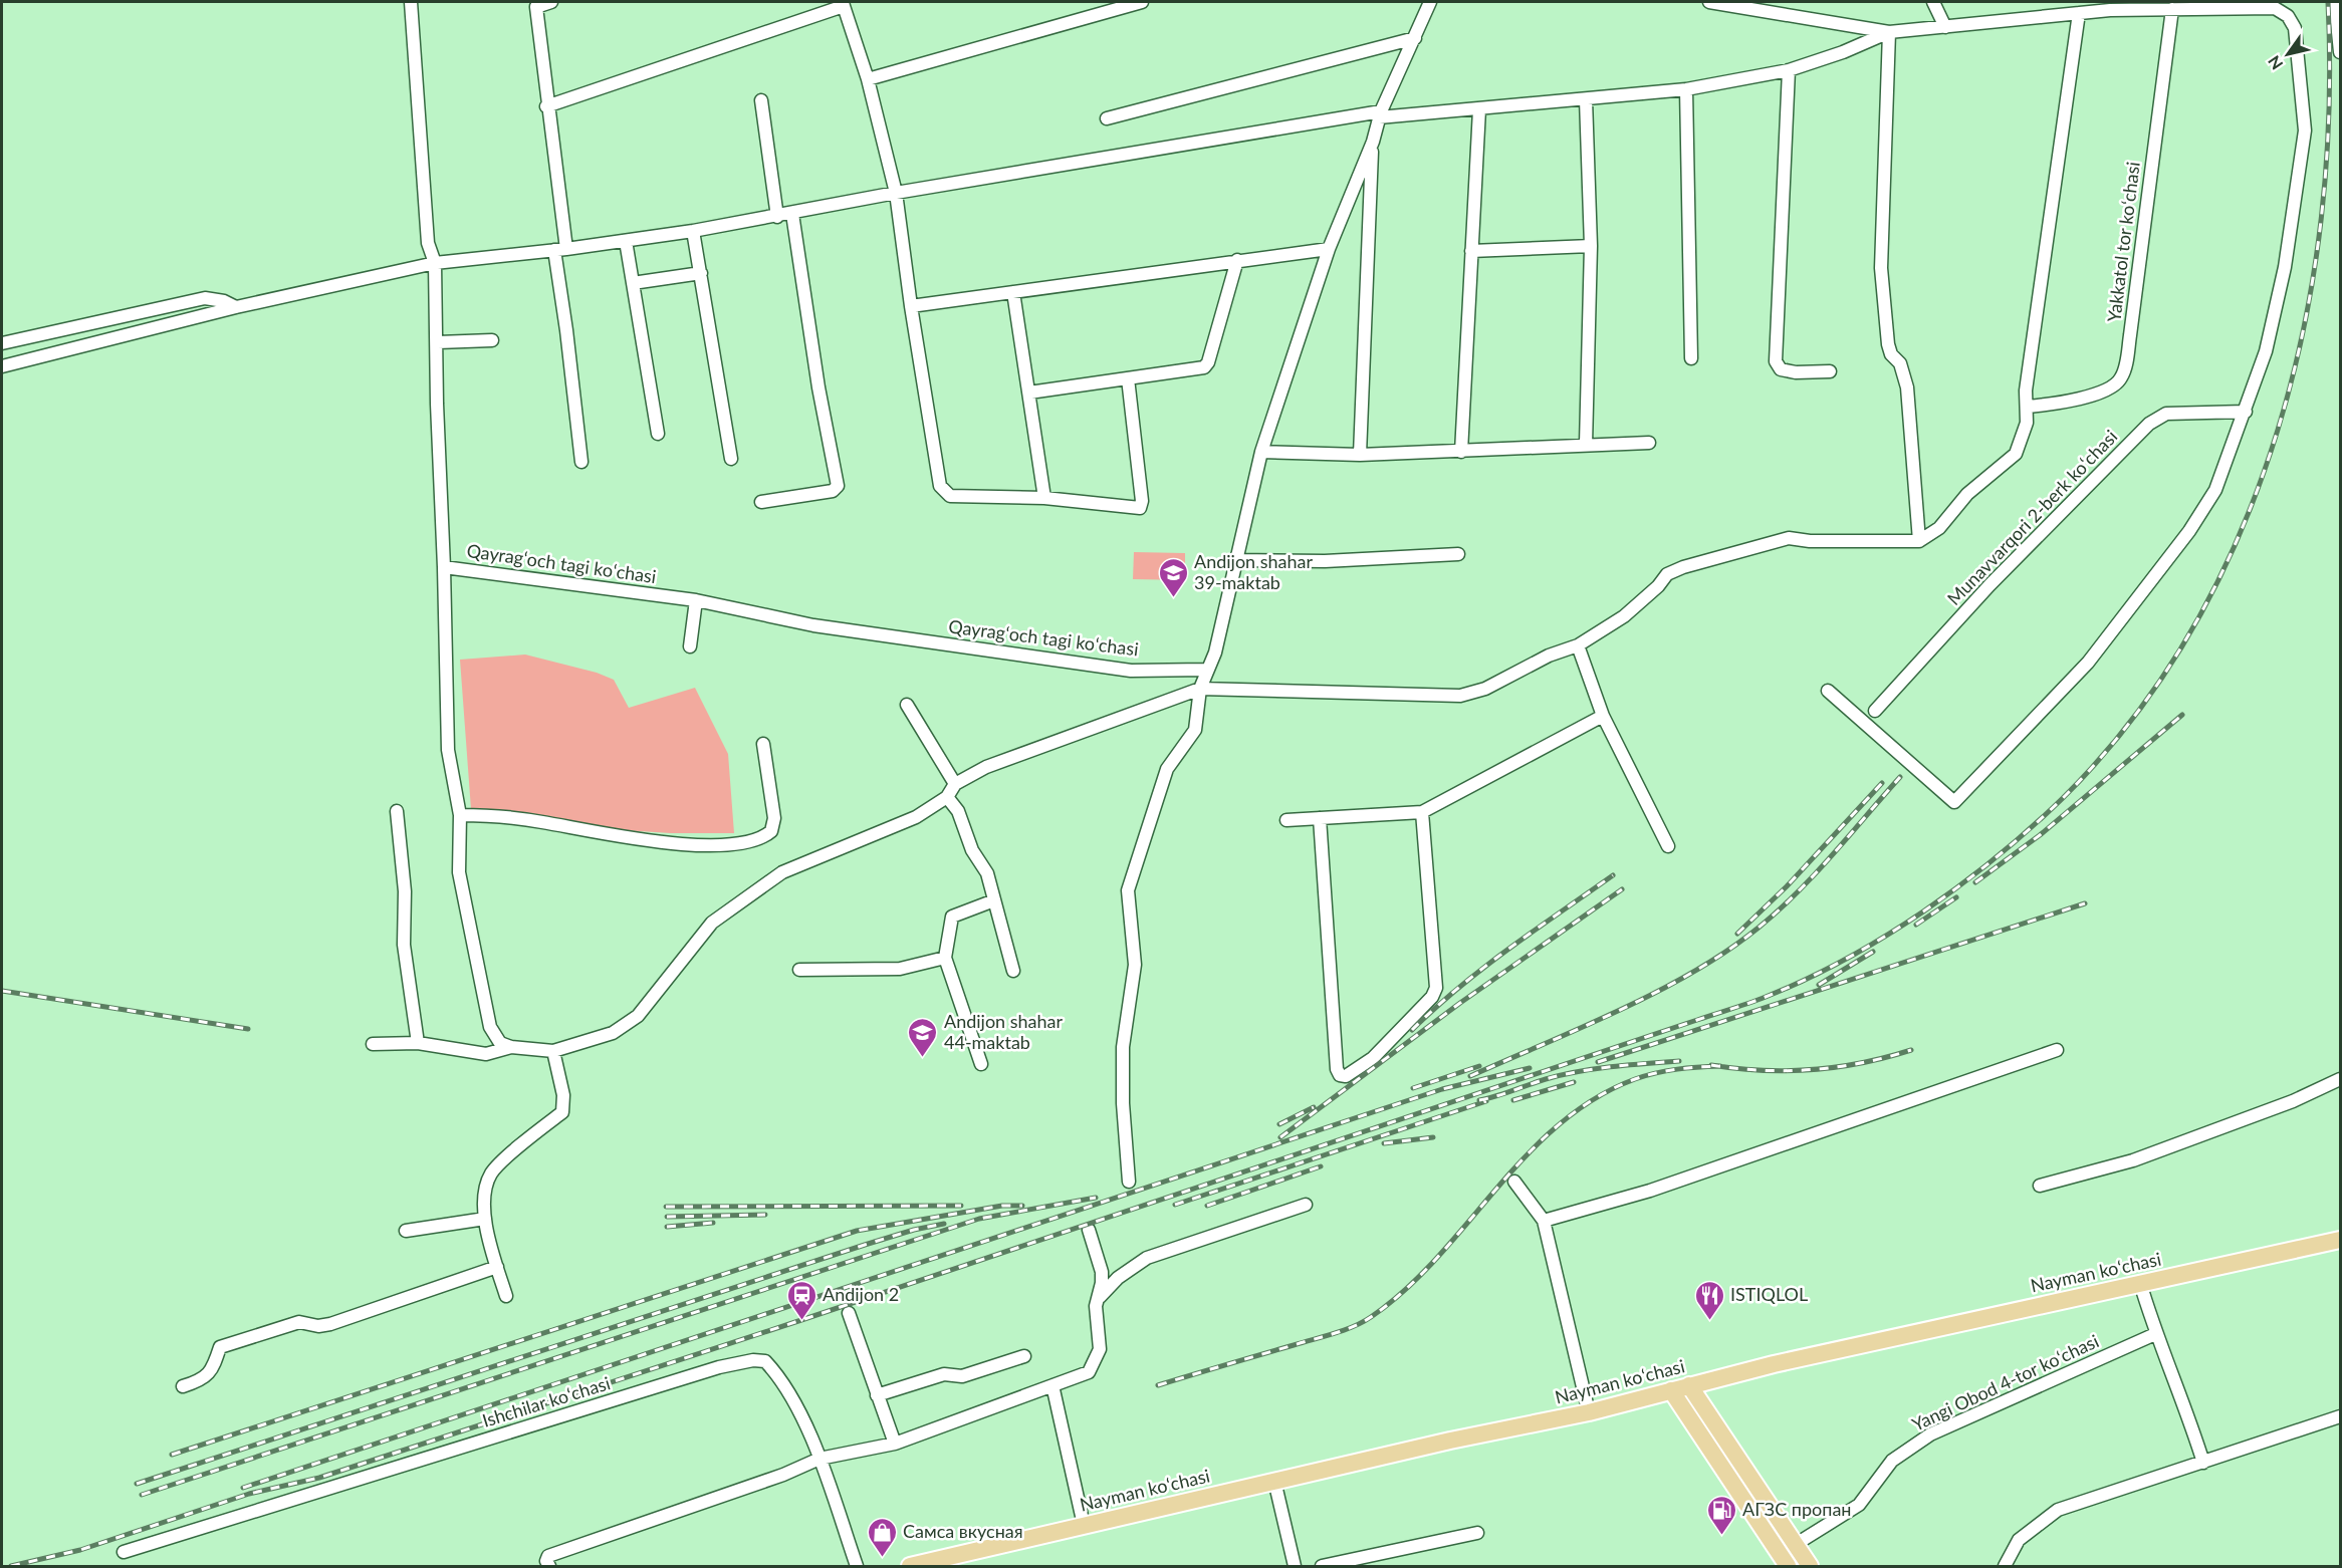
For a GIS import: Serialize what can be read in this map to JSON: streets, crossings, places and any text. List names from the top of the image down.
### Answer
{
  "streets": {
    "main road": ["Nayman koʻchasi"],
    "street": [
      "Yakkatol tor koʻchasi",
      "Munavvarqori 2-berk koʻchasi",
      "Qayragʻoch tagi koʻchasi",
      "Yangi Obod 4-tor koʻchasi",
      "Ishchilar koʻchasi"
    ]
  },
  "places": {
    "school or university": ["Andijon shahar 39-maktab", "Andijon shahar 44-maktab"],
    "station": ["Andijon 2"],
    "restaurant": ["ISTIQLOL"],
    "fuel station": ["АГЗС пропан"],
    "shop": ["Самса вкусная"]
  },
  "north": "bottom left"
}
